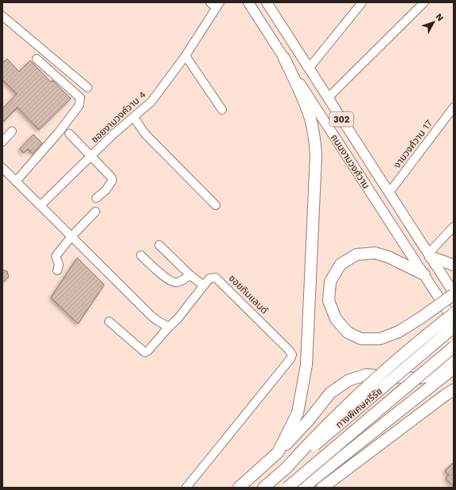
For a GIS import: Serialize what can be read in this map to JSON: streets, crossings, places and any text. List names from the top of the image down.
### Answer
{
  "streets": {
    "highway": ["ทางพิเศษศรีรัช"],
    "main road": ["302", "ถนนงามวงศ์วาน"],
    "street": ["ซอยงามวงศ์วาน 4", "งามวงศ์วาน 17", "ซอยทิมแลนด์"]
  },
  "crossings": [
    ["งามวงศ์วาน 17", "ถนนงามวงศ์วาน"]
  ],
  "north": "top right"
}
